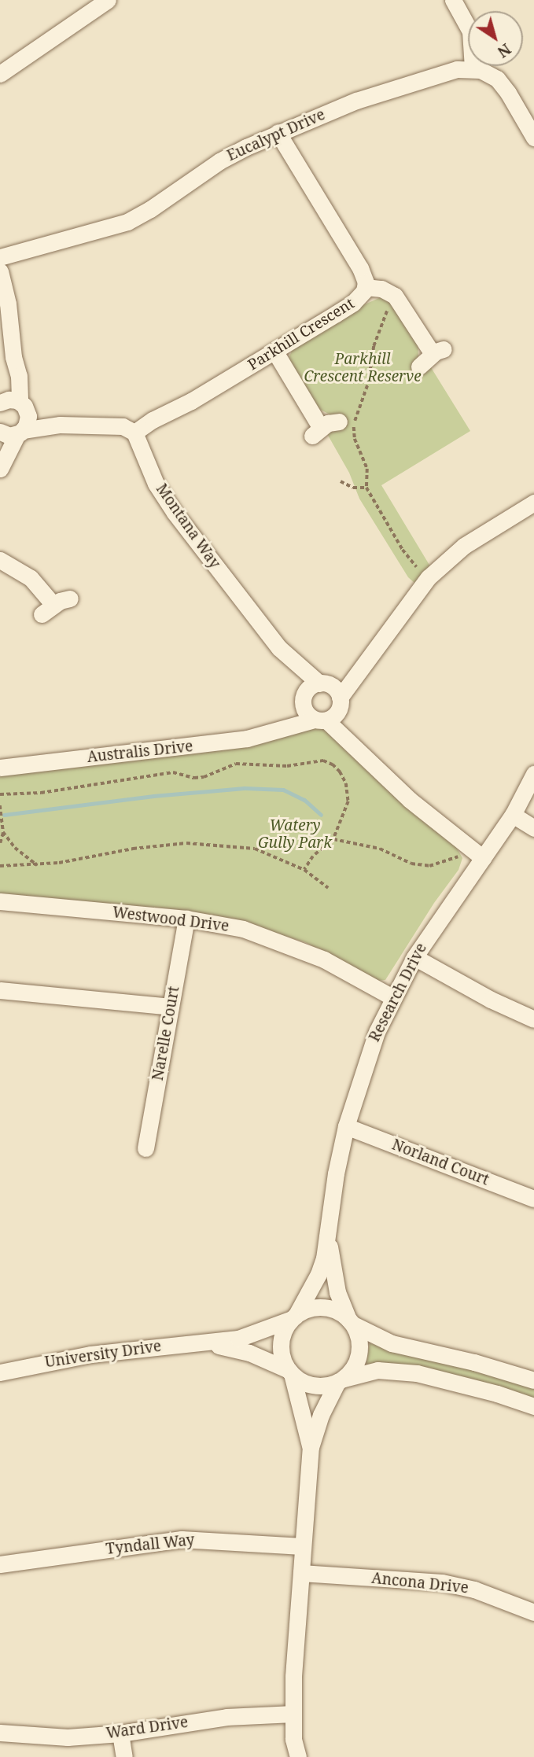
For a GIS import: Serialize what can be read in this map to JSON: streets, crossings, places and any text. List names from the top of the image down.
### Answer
{
  "streets": {
    "street": [
      "Eucalypt Drive",
      "Parkhill Crescent",
      "Montana Way",
      "Australis Drive",
      "Westwood Drive",
      "Research Drive",
      "Narelle Court",
      "Norland Court",
      "University Drive",
      "Tyndall Way",
      "Ancona Drive",
      "Ward Drive"
    ]
  },
  "crossings": [
    ["Eucalypt Drive", "Parkhill Crescent"],
    ["Parkhill Crescent", "Montana Way"],
    ["Montana Way", "Australis Drive"],
    ["Westwood Drive", "Research Drive"],
    ["Westwood Drive", "Narelle Court"],
    ["Research Drive", "Norland Court"],
    ["Research Drive", "University Drive"]
  ],
  "parks": ["Parkhill Crescent Reserve", "Watery Gully Park"],
  "north": "bottom right"
}
